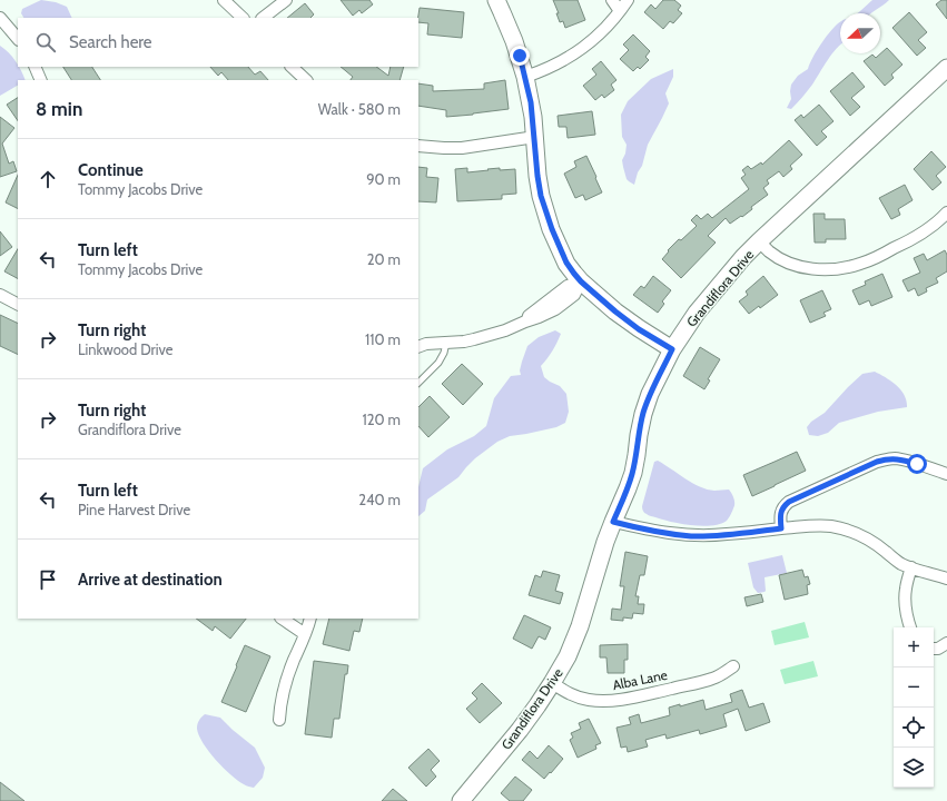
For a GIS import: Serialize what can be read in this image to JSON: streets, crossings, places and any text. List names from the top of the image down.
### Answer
{
  "streets": {
    "street": ["Grandiflora Drive", "Alba Lane"]
  },
  "crossings": [
    ["Grandiflora Drive", "Alba Lane"]
  ],
  "north": "left",
  "page": {
    "search": "Search here",
    "heading": ["8 min", "Walk · 580 m"],
    "list": [
      ["Continue", "Tommy Jacobs Drive", "90 m"],
      ["Turn left", "Tommy Jacobs Drive", "20 m"],
      ["Turn right", "Linkwood Drive", "110 m"],
      ["Turn right", "Grandiflora Drive", "120 m"],
      ["Turn left", "Pine Harvest Drive", "240 m"],
      "Arrive at destination"
    ],
    "map_buttons": ["+", "−"]
  }
}
